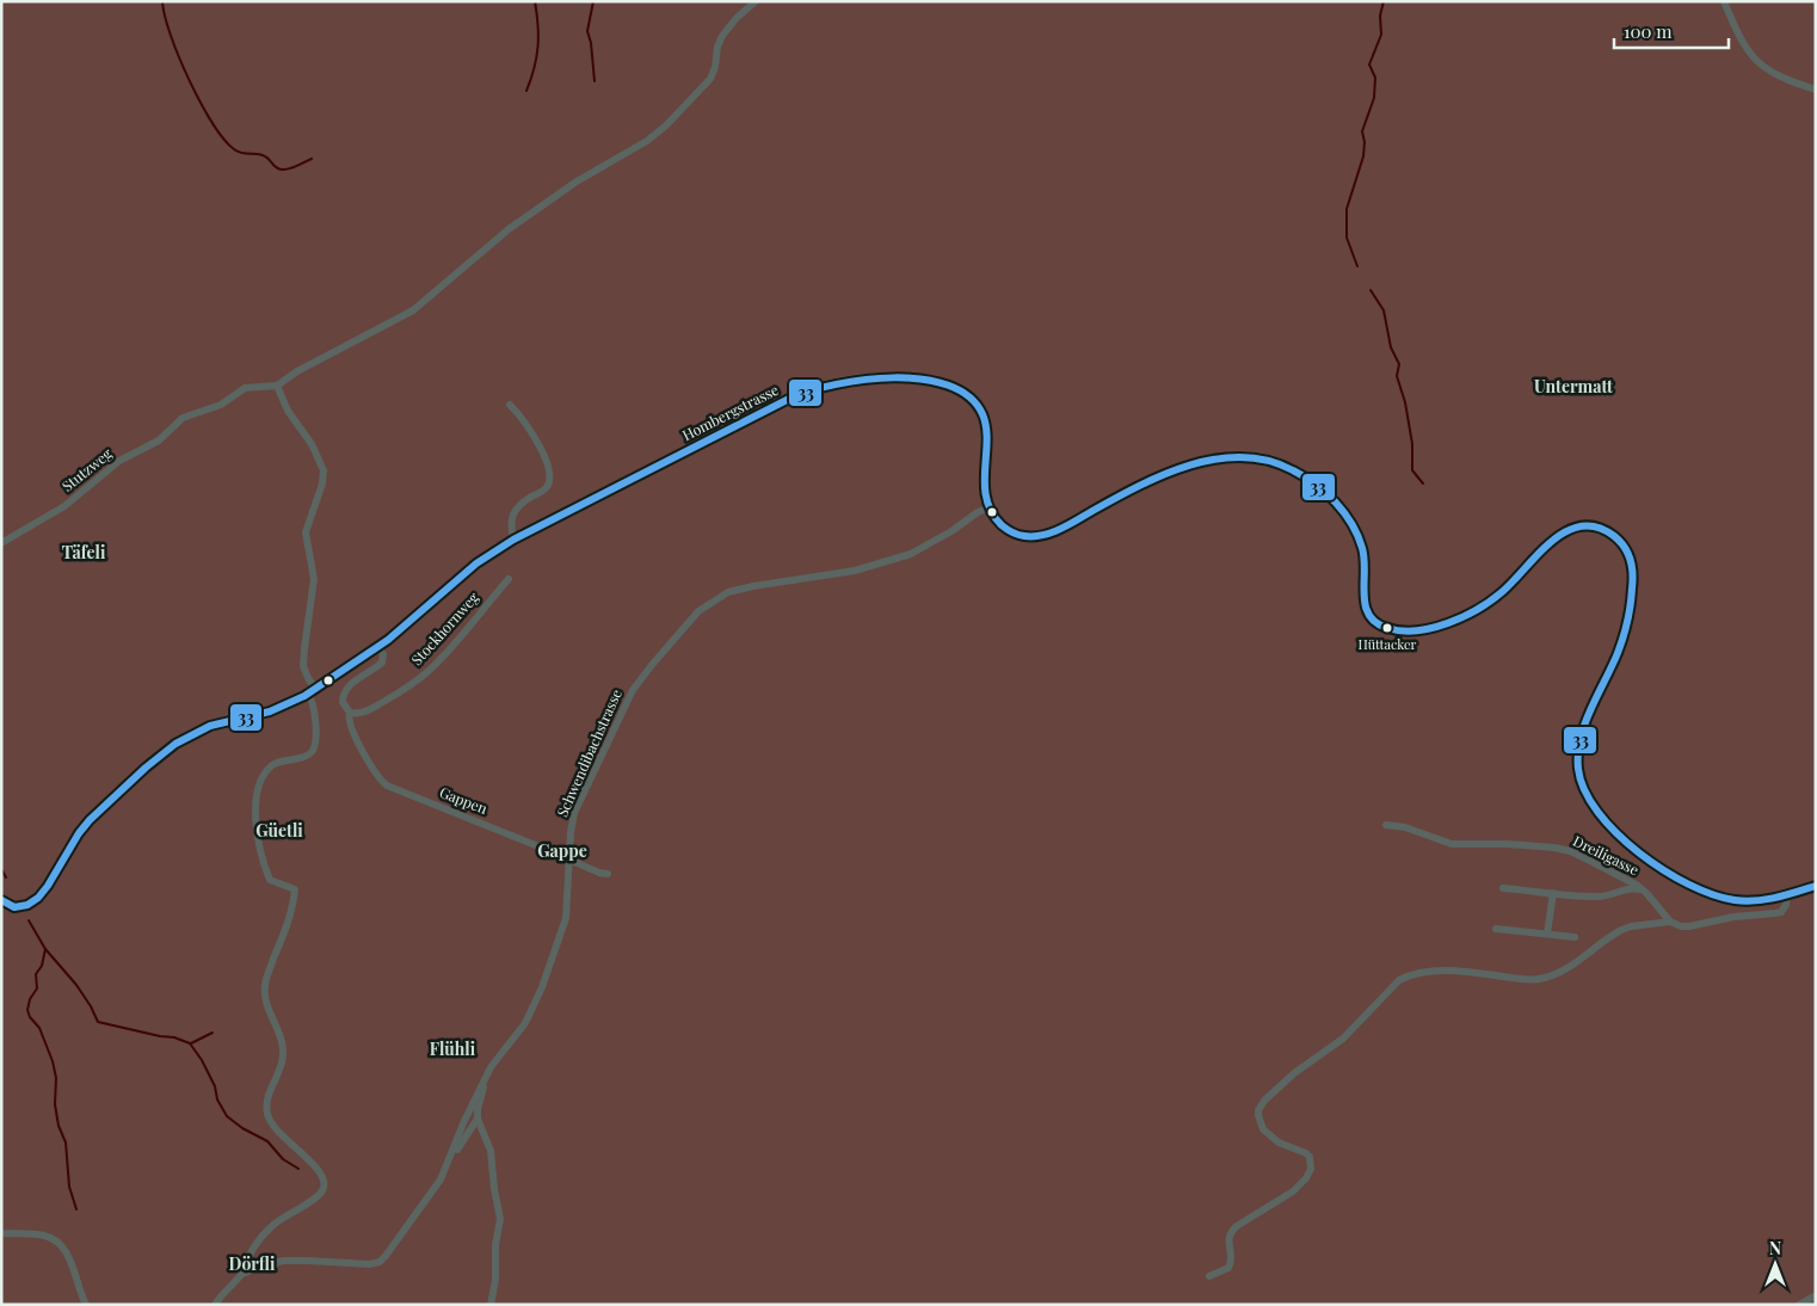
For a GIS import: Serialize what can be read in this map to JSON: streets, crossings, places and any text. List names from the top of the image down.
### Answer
{
  "streets": {
    "street": [
      "Hombergstrasse",
      "Stutzweg",
      "Stockhornweg",
      "Schwendibachstrasse",
      "Gappen",
      "Dreiligasse"
    ]
  },
  "crossings": [
    ["Hombergstrasse", "Schwendibachstrasse"],
    ["Stockhornweg", "Gappen"],
    ["Schwendibachstrasse", "Gappen"]
  ],
  "districts": [
    "Untermatt",
    "Täfeli",
    "Güetli",
    "Gappe",
    "Flühli",
    "Dörfli"
  ],
  "places": ["Hüttacker"],
  "lines": ["transit line 33"],
  "scale_bar": "100 m",
  "north": "top"
}
